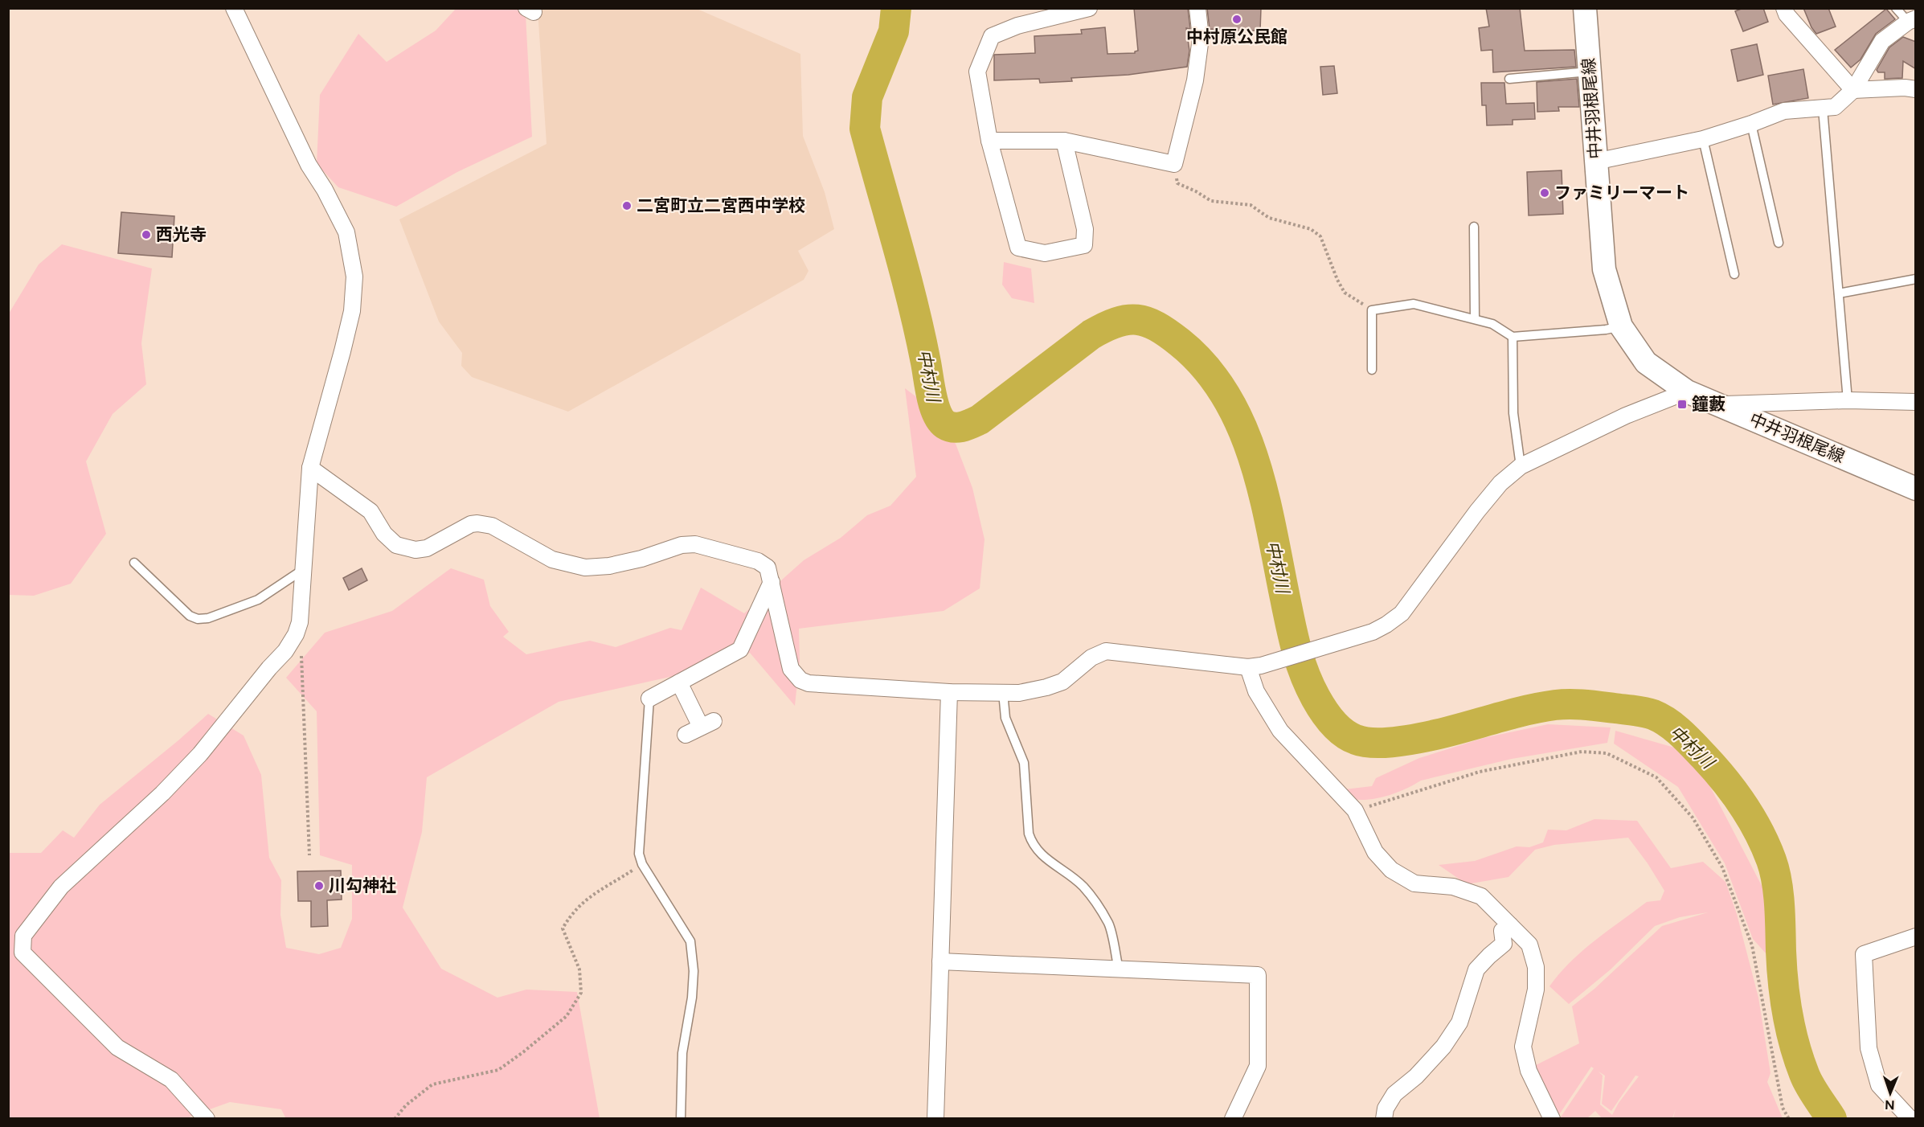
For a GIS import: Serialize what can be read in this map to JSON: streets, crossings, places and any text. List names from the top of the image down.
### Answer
{
  "streets": {
    "main road": ["中井羽根尾線"]
  },
  "water": ["中村川"],
  "places": {
    "other": [
      "中村原公民館",
      "ファミリーマート",
      "二宮町立二宮西中学校",
      "西光寺",
      "川勾神社"
    ],
    "transit": ["鐘藪"]
  },
  "north": "bottom"
}
